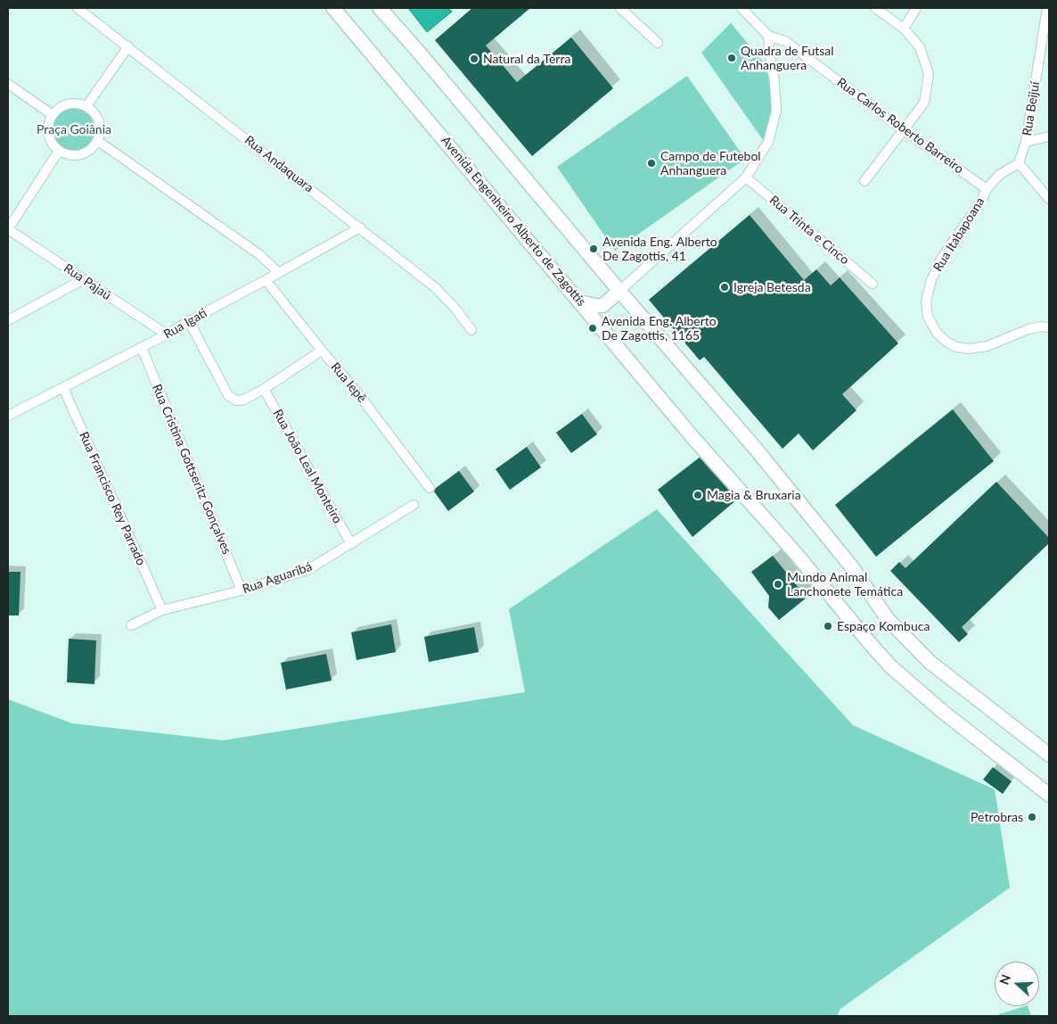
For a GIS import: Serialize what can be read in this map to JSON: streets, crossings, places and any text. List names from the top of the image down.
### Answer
{
  "streets": {
    "main road": ["Avenida Engenheiro Alberto de Zagottis"],
    "street": [
      "Rua Beijuí",
      "Rua Carlos Roberto Barreiro",
      "Rua Andaquara",
      "Rua Trinta e Cinco",
      "Rua Itabapoana",
      "Rua Pajaú",
      "Rua Igati",
      "Rua Iepê",
      "Rua João Leal Monteiro",
      "Rua Cristina Gottseritz Gonçalves",
      "Rua Francisco Rey Parrado",
      "Rua Aguaribá"
    ]
  },
  "crossings": [
    ["Rua Beijuí", "Rua Itabapoana"],
    ["Rua Carlos Roberto Barreiro", "Rua Itabapoana"],
    ["Rua Andaquara", "Rua Igati"],
    ["Rua Pajaú", "Rua Igati"],
    ["Rua Igati", "Rua Iepê"],
    ["Rua Igati", "Rua Cristina Gottseritz Gonçalves"],
    ["Rua Igati", "Rua Francisco Rey Parrado"],
    ["Rua João Leal Monteiro", "Rua Aguaribá"],
    ["Rua Cristina Gottseritz Gonçalves", "Rua Aguaribá"],
    ["Rua Francisco Rey Parrado", "Rua Aguaribá"]
  ],
  "parks": ["Praça Goiânia"],
  "places": [
    "Quadra de Futsal Anhanguera",
    "Natural da Terra",
    "Campo de Futebol Anhanguera",
    "Avenida Eng. Alberto De Zagottis, 41",
    "Igreja Betesda",
    "Avenida Eng. Alberto De Zagottis, 1165",
    "Magia & Bruxaria",
    "Mundo Animal Lanchonete Temática",
    "Espaço Kombuca",
    "Petrobras"
  ],
  "north": "left"
}
